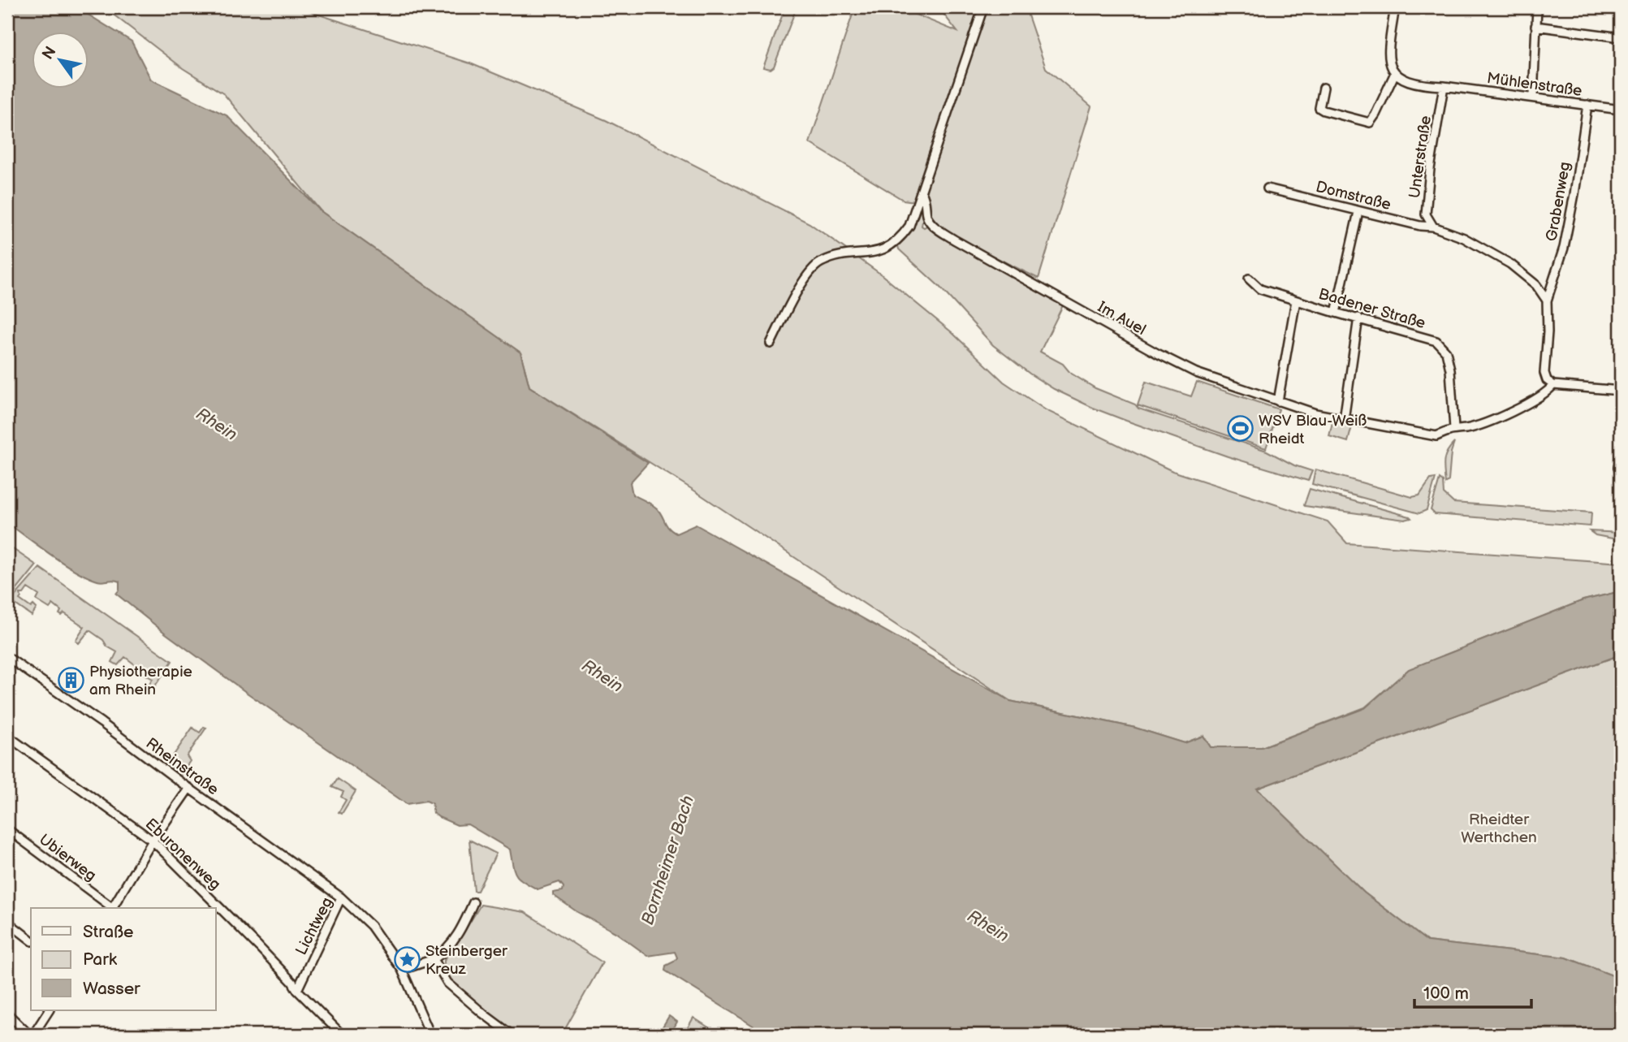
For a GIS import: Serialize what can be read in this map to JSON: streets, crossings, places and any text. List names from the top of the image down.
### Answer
{
  "streets": {
    "street": [
      "Mühlenstraße",
      "Unterstraße",
      "Domstraße",
      "Grabenweg",
      "Badener Straße",
      "Im Auel",
      "Rheinstraße",
      "Eburonenweg",
      "Ubierweg",
      "Lichtweg"
    ]
  },
  "crossings": [
    ["Mühlenstraße", "Unterstraße"],
    ["Mühlenstraße", "Grabenweg"],
    ["Unterstraße", "Domstraße"],
    ["Badener Straße", "Im Auel"],
    ["Rheinstraße", "Lichtweg"],
    ["Eburonenweg", "Lichtweg"]
  ],
  "water": ["Rhein", "Bornheimer Bach"],
  "parks": ["Rheidter Werthchen"],
  "places": {
    "sports": ["WSV Blau-Weiß Rheidt"],
    "building": ["Physiotherapie am Rhein"],
    "place": ["Steinberger Kreuz"]
  },
  "legend": ["Straße", "Park", "Wasser"],
  "scale_bar": "100 m",
  "north": "top left"
}
